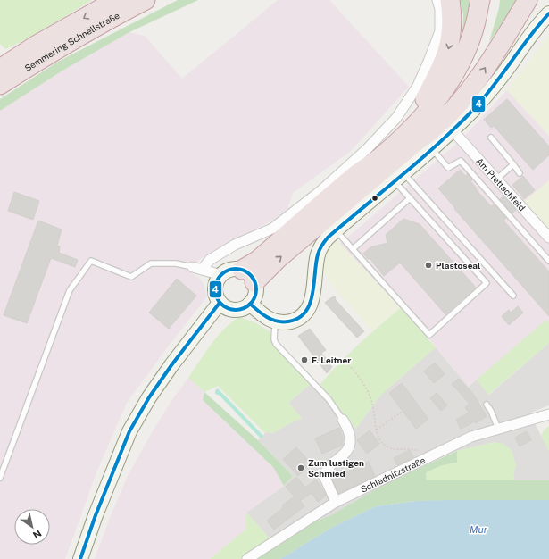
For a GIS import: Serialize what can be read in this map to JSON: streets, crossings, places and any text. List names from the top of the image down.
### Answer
{
  "streets": {
    "highway": ["Semmering Schnellstraße"],
    "street": ["Am Prettachfeld", "Schladnitzstraße"]
  },
  "water": ["Mur"],
  "places": ["Plastoseal", "F. Leitner", "Zum lustigen Schmied"],
  "lines": ["transit line 4"],
  "north": "bottom right"
}
